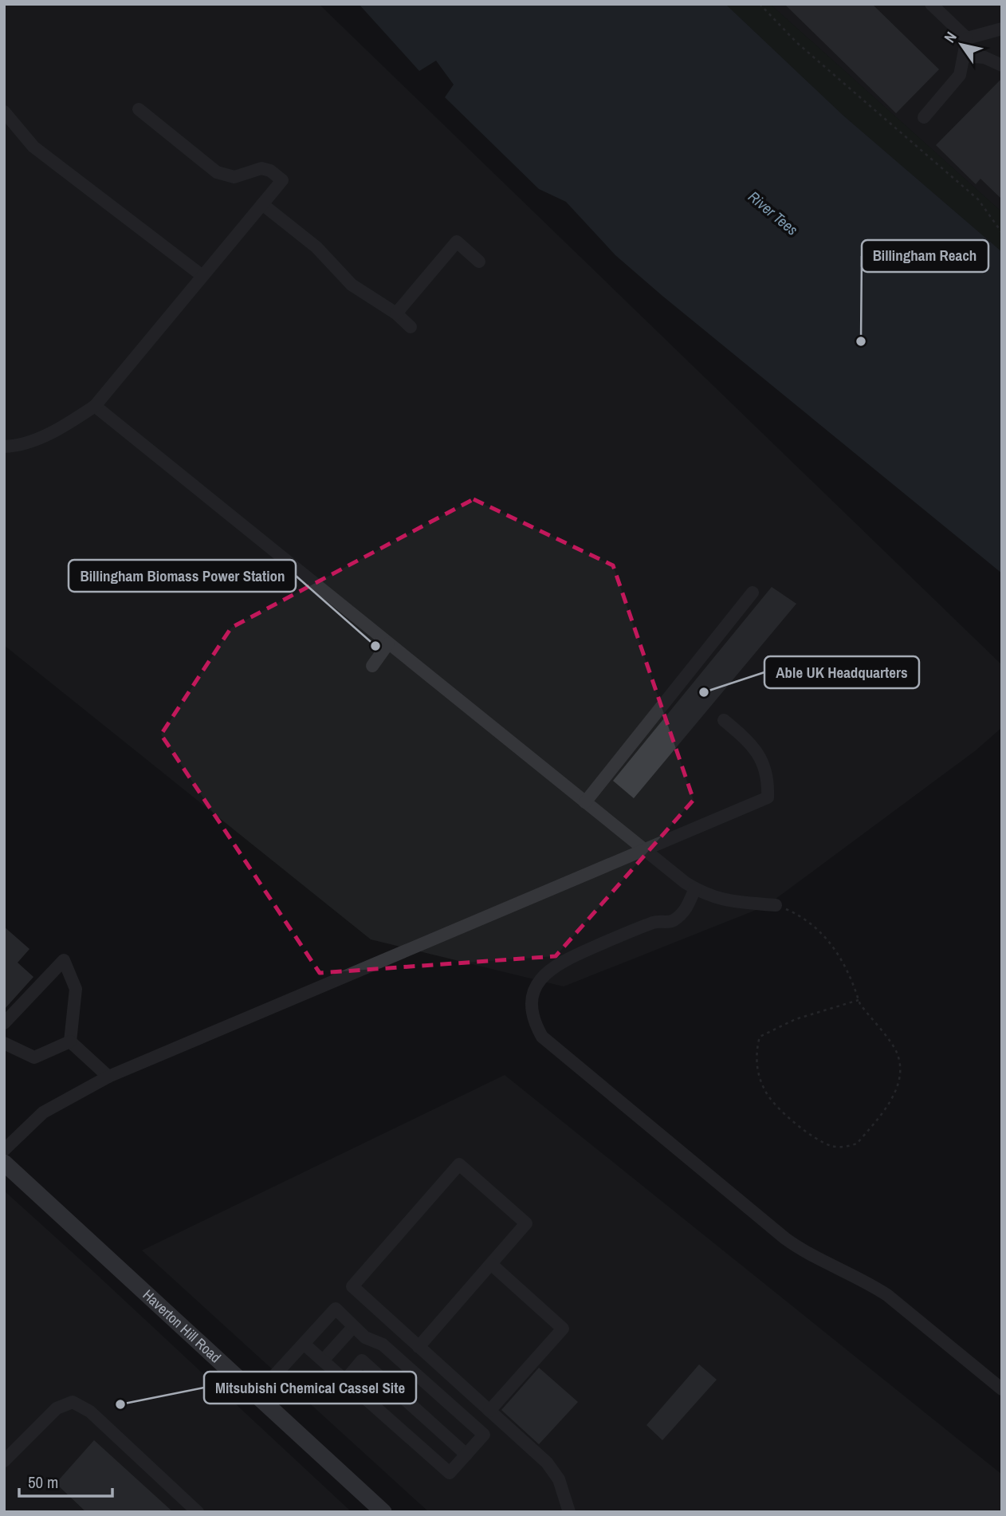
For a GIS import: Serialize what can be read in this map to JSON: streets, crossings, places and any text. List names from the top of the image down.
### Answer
{
  "streets": {
    "main road": ["Haverton Hill Road"]
  },
  "water": ["River Tees"],
  "places": [
    "Billingham Reach",
    "Billingham Biomass Power Station",
    "Able UK Headquarters",
    "Mitsubishi Chemical Cassel Site"
  ],
  "scale_bar": "50 m",
  "north": "top left"
}
